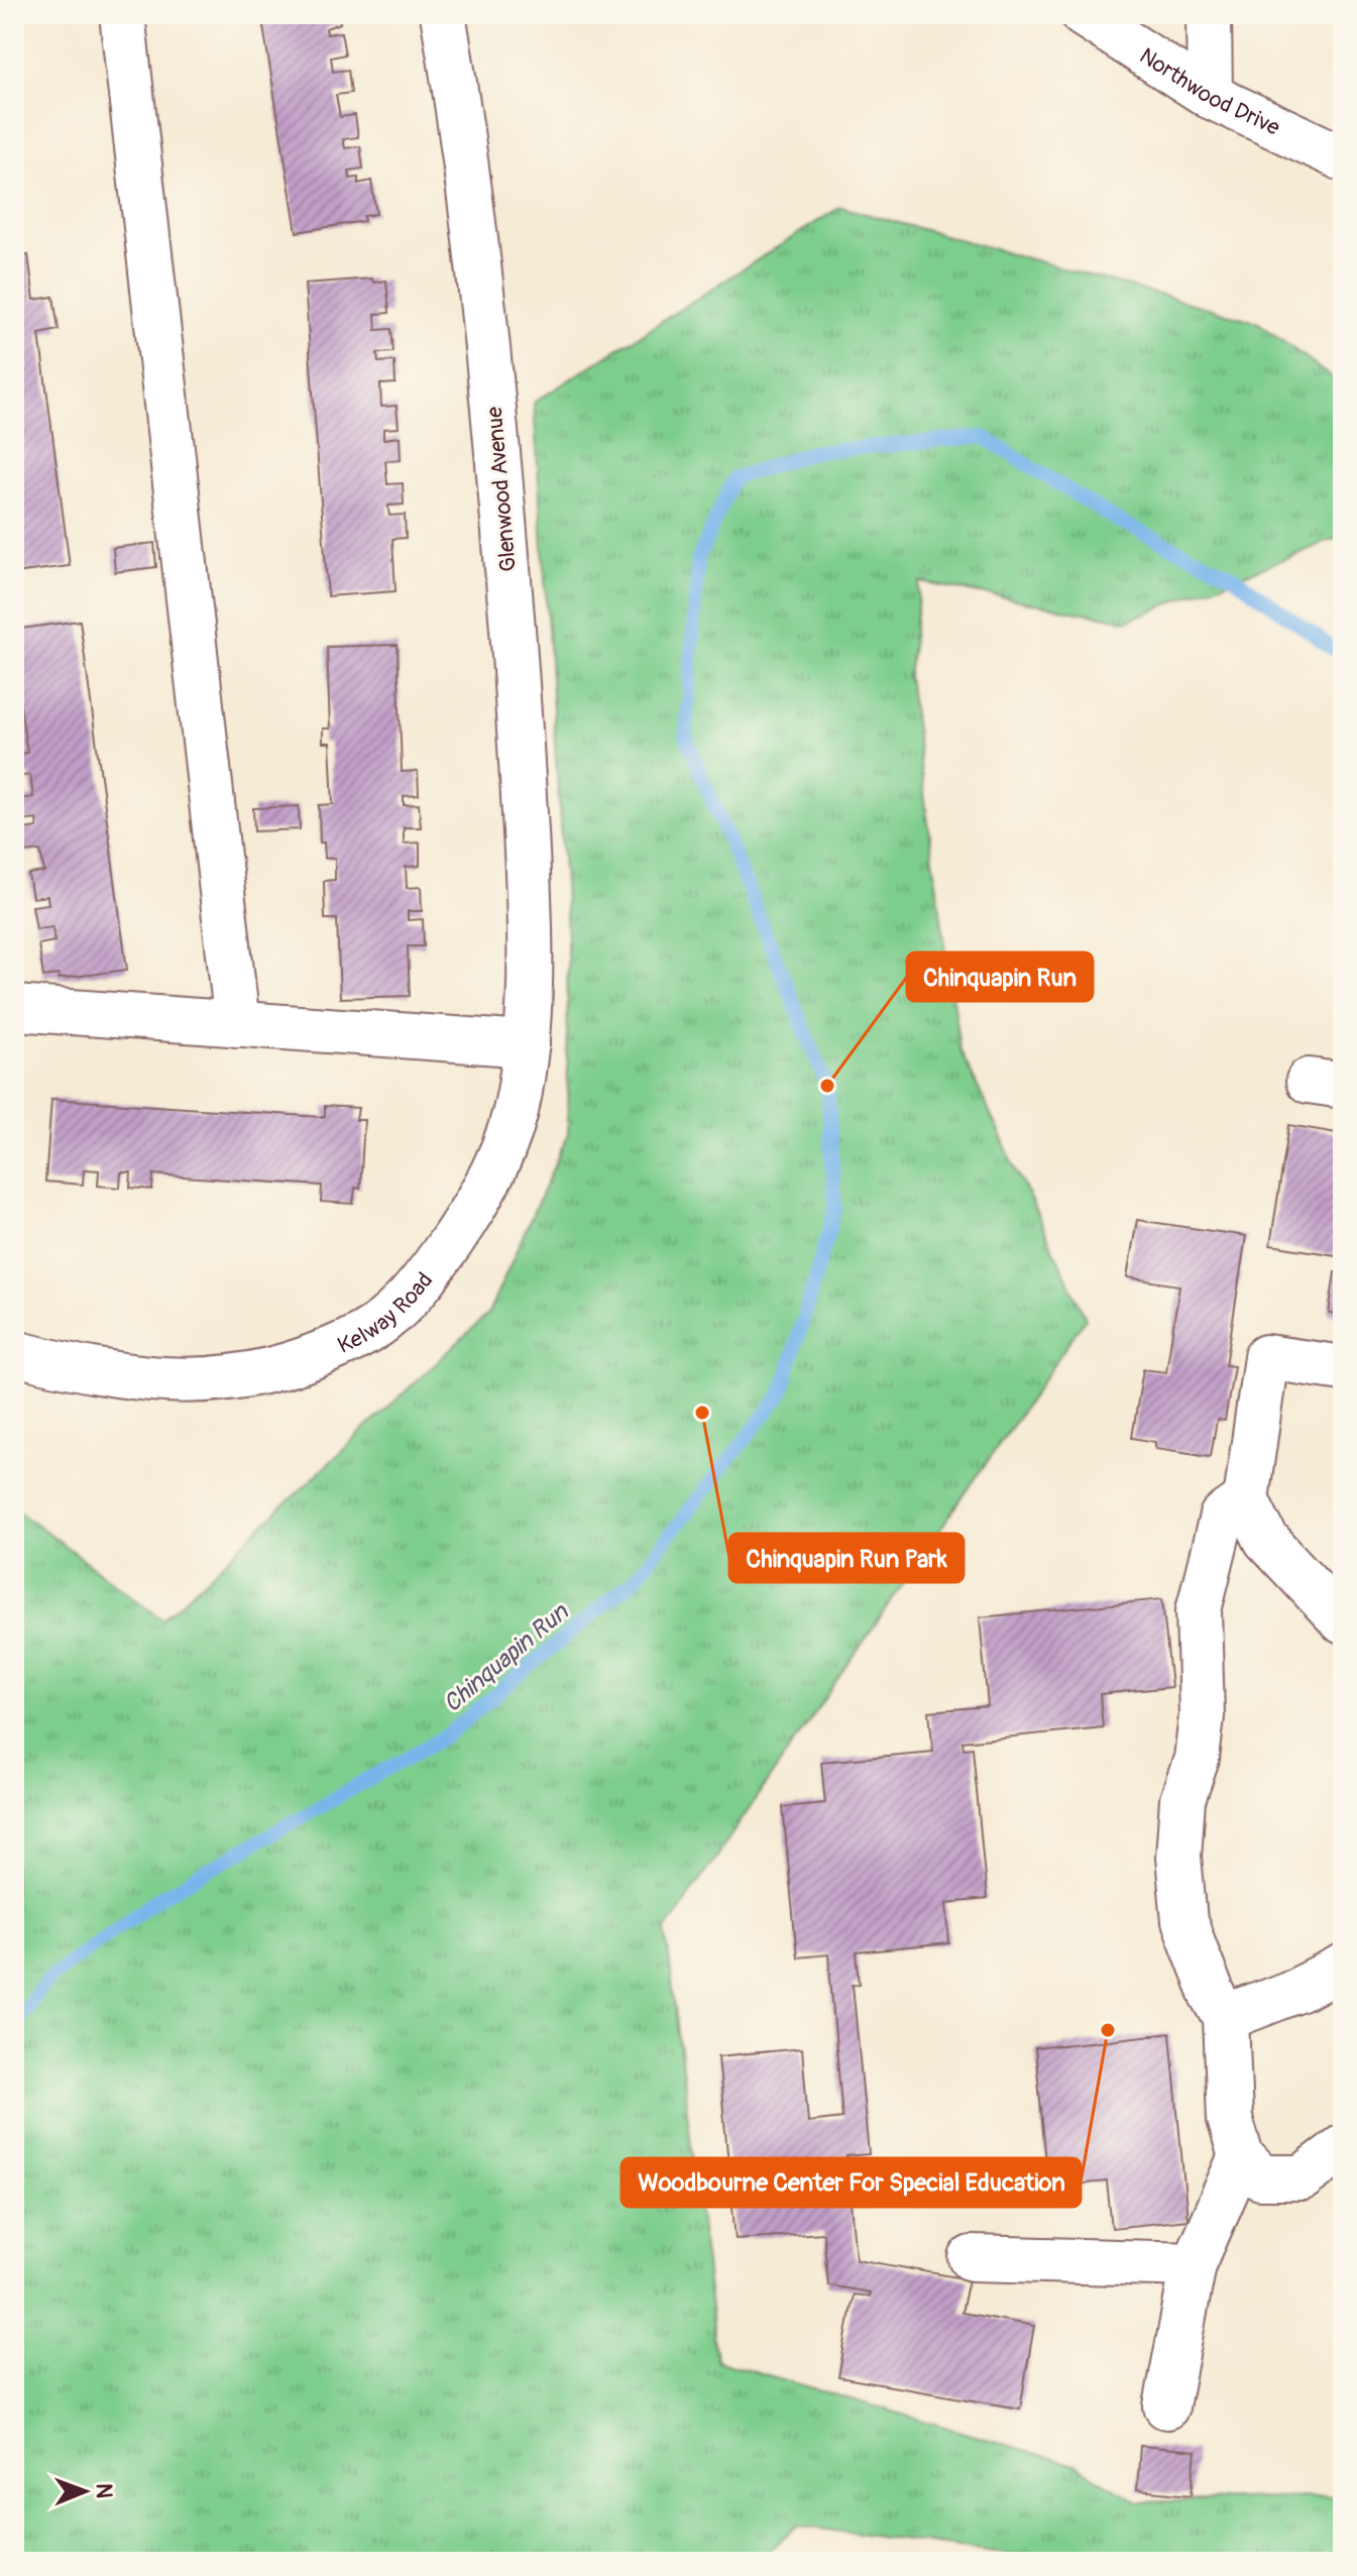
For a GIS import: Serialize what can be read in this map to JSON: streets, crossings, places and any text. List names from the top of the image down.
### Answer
{
  "streets": {
    "street": ["Northwood Drive", "Glenwood Avenue", "Kelway Road"]
  },
  "crossings": [
    ["Glenwood Avenue", "Kelway Road"]
  ],
  "water": ["Chinquapin Run"],
  "places": ["Chinquapin Run", "Chinquapin Run Park", "Woodbourne Center For Special Education"],
  "north": "right"
}
